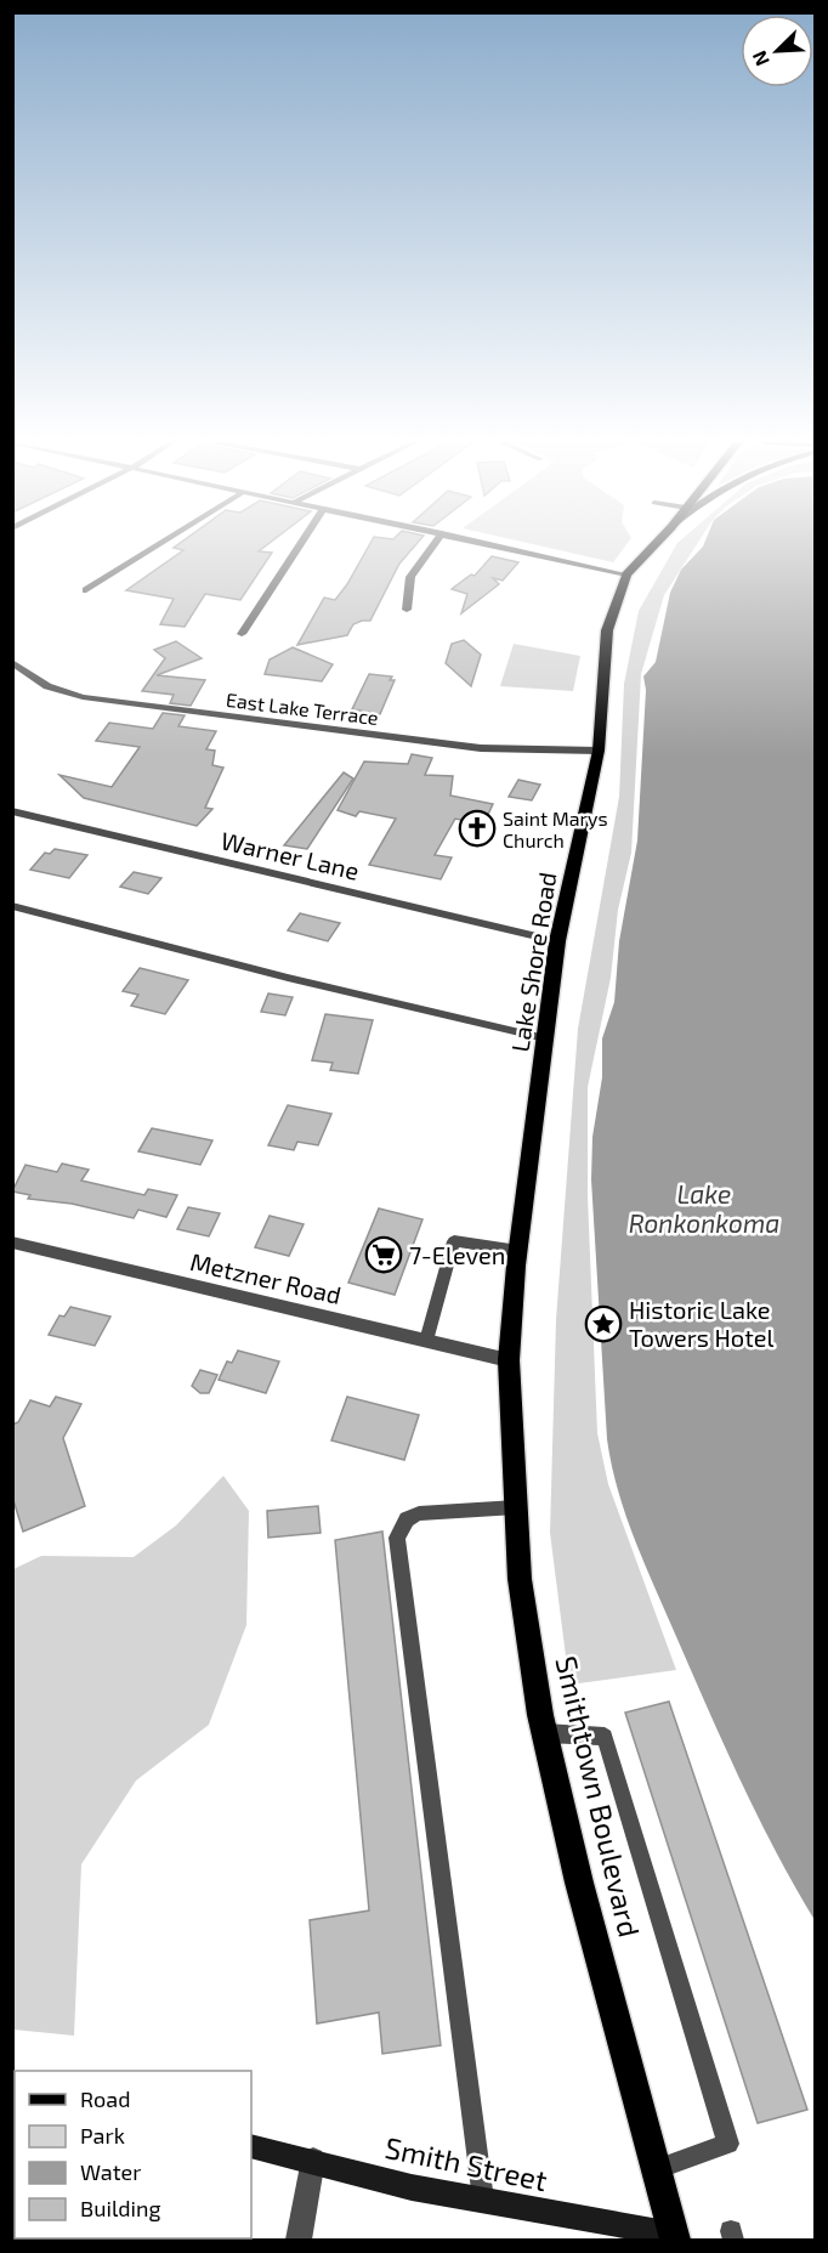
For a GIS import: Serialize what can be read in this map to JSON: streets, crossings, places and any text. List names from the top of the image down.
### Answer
{
  "streets": {
    "main road": ["Lake Shore Road", "Smithtown Boulevard", "Smith Street"],
    "street": ["East Lake Terrace", "Warner Lane", "Metzner Road"]
  },
  "crossings": [
    ["East Lake Terrace", "Lake Shore Road"],
    ["Warner Lane", "Lake Shore Road"],
    ["Lake Shore Road", "Metzner Road"],
    ["Lake Shore Road", "Smithtown Boulevard"],
    ["Metzner Road", "Smithtown Boulevard"],
    ["Smithtown Boulevard", "Smith Street"]
  ],
  "water": ["Lake Ronkonkoma"],
  "places": {
    "church": ["Saint Marys Church"],
    "supermarket": ["7-Eleven"],
    "place": ["Historic Lake Towers Hotel"]
  },
  "legend": [
    "Road",
    "Park",
    "Water",
    "Building"
  ],
  "north": "bottom left"
}
